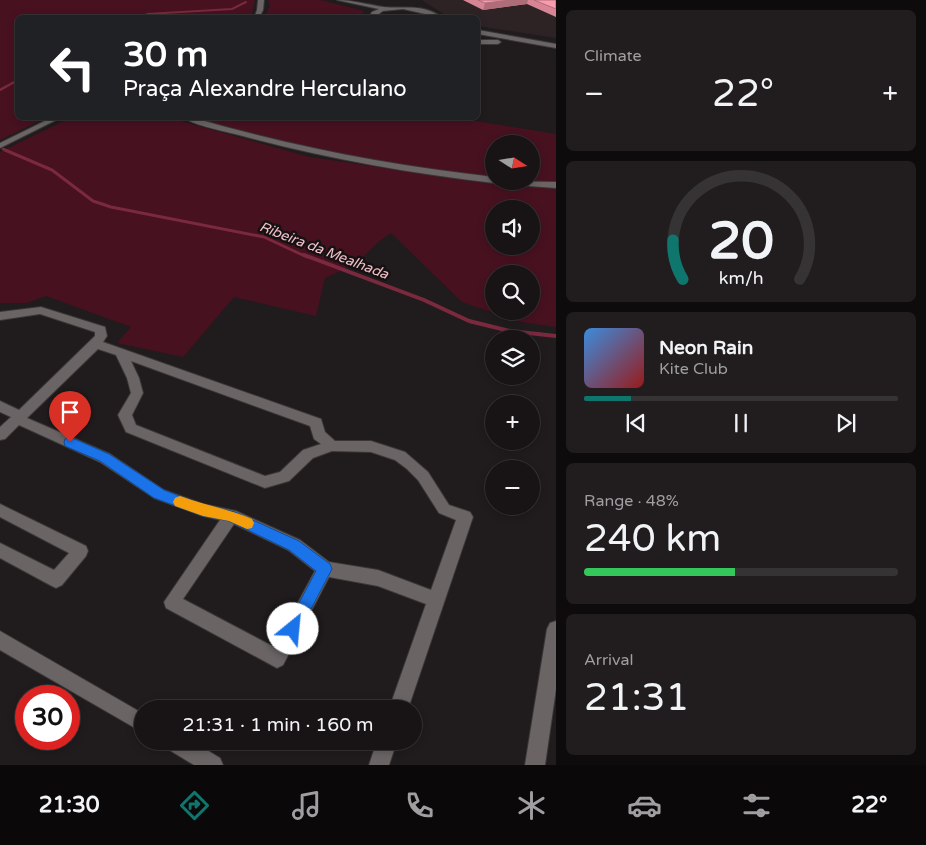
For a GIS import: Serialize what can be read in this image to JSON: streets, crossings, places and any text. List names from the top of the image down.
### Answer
{
  "water": ["Ribeira da Mealhada"],
  "north": "right",
  "page": {
    "tile": [
      "Climate",
      ["Range · 48%", "240 km"],
      ["Arrival", "21:31"]
    ],
    "turn": ["30 m", "Praça Alexandre Herculano"],
    "heat": ["−", "22°", "+"],
    "map_buttons": ["+", "−"],
    "song": ["Neon Rain", "Kite Club"],
    "limit": "30",
    "trip": "21:31 · 1 min · 160 m",
    "tabs": ["21:30", "22°"],
    "gauge": ["20", "km/h"]
  }
}
